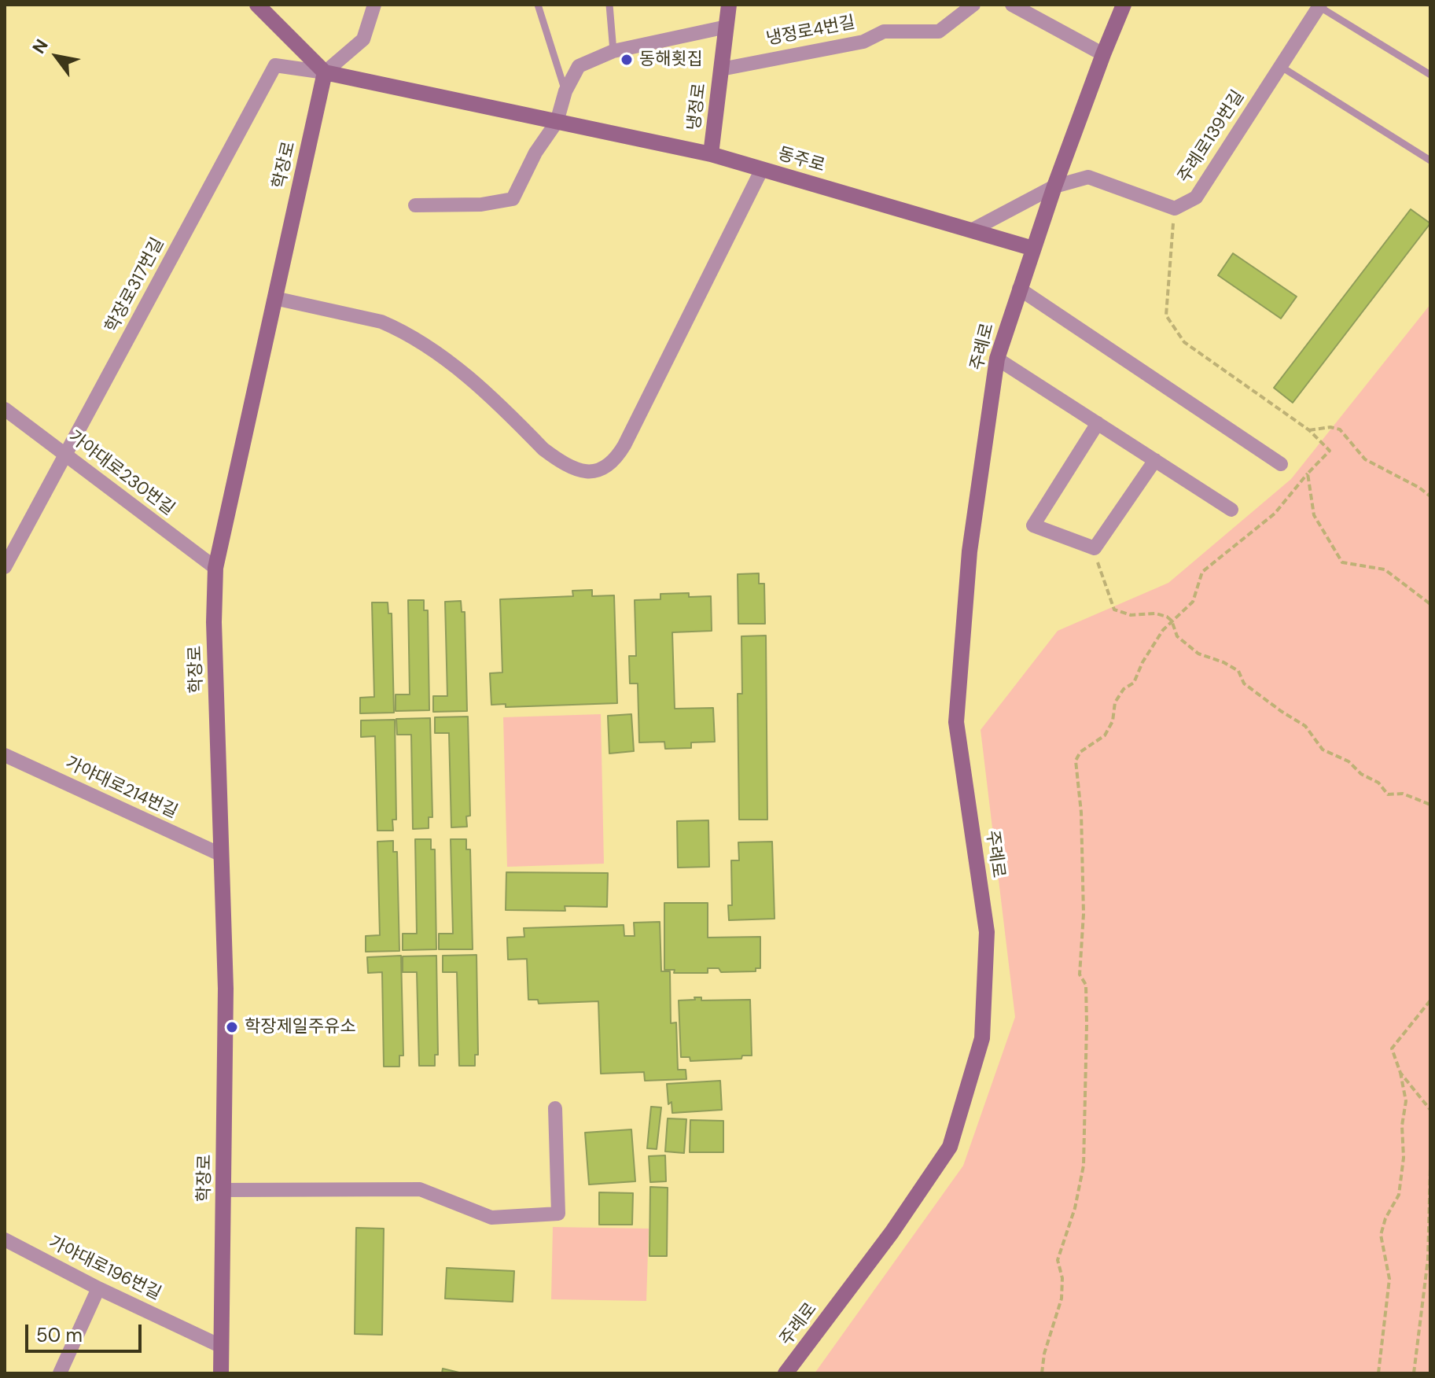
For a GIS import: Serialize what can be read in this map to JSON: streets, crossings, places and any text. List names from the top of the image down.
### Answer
{
  "streets": {
    "main road": [
      "냉정로",
      "동주로",
      "학장로",
      "주례로"
    ],
    "street": [
      "냉정로4번길",
      "주례로139번길",
      "학장로317번길",
      "가야대로230번길",
      "가야대로214번길",
      "가야대로196번길"
    ]
  },
  "crossings": [
    ["냉정로4번길", "냉정로"],
    ["냉정로", "동주로"],
    ["동주로", "학장로"],
    ["동주로", "학장로317번길"],
    ["동주로", "주례로"],
    ["학장로", "학장로317번길"],
    ["학장로", "가야대로230번길"],
    ["학장로", "가야대로214번길"],
    ["학장로", "가야대로196번길"],
    ["학장로317번길", "가야대로230번길"]
  ],
  "places": ["동해횟집", "학장제일주유소"],
  "scale_bar": "50 m",
  "north": "top left"
}
